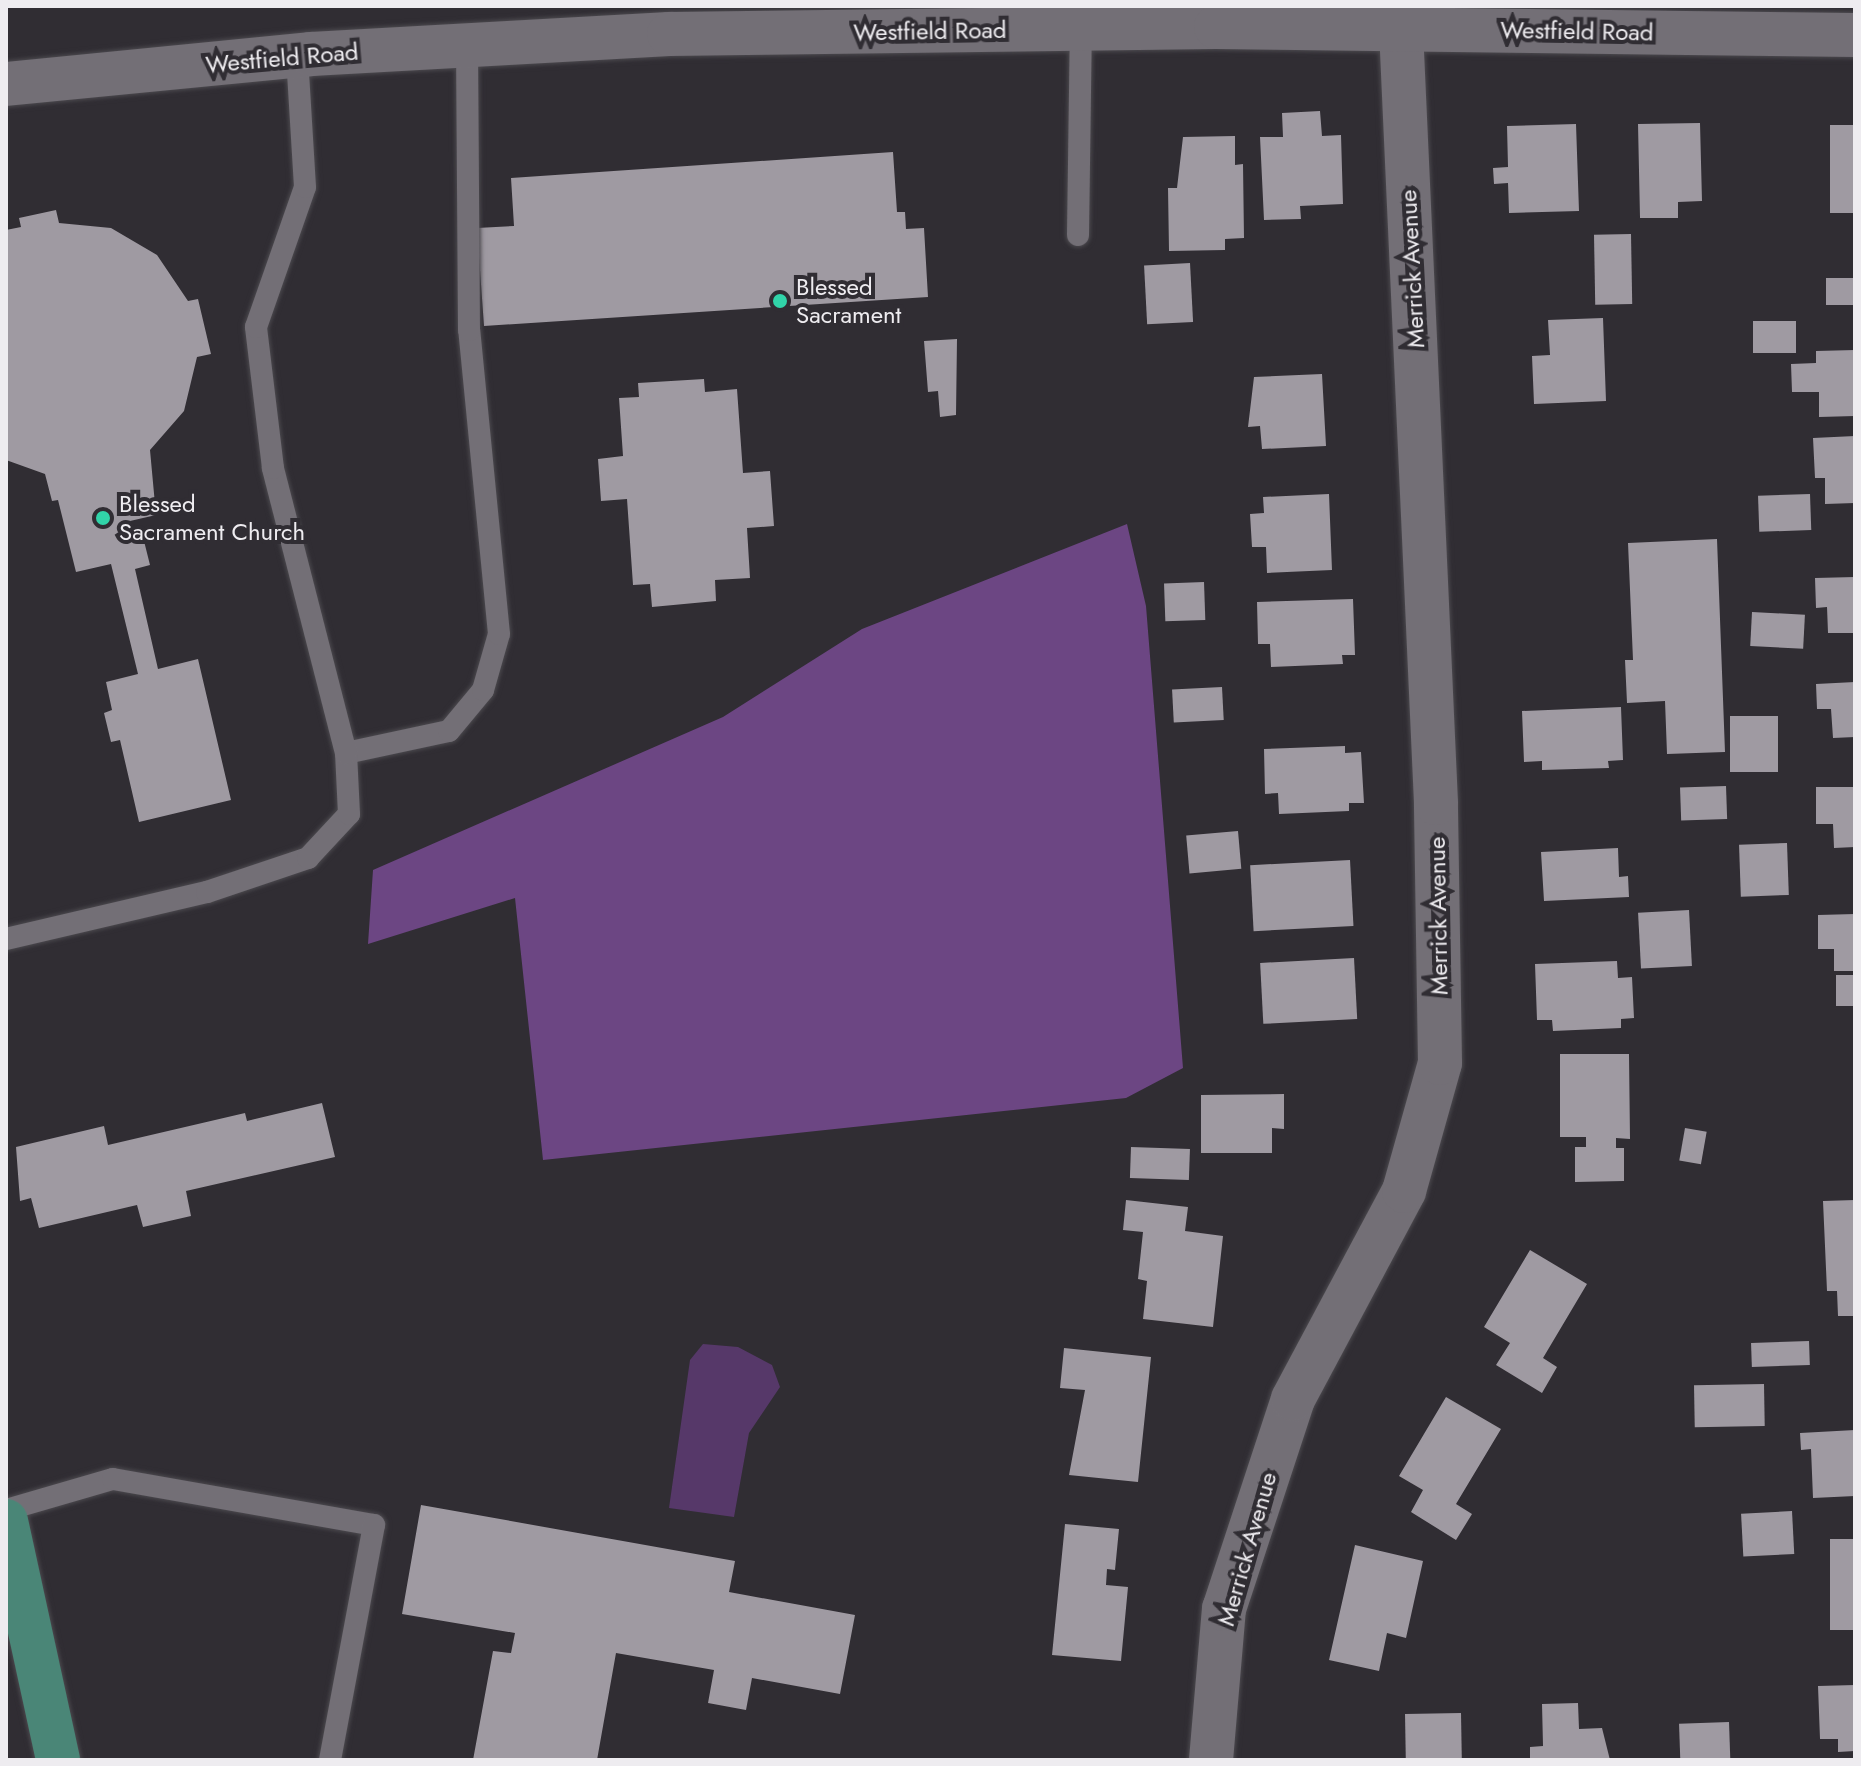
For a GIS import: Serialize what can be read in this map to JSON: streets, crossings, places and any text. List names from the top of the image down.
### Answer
{
  "streets": {
    "main road": ["Westfield Road", "Merrick Avenue"]
  },
  "crossings": [
    ["Westfield Road", "Merrick Avenue"]
  ],
  "places": ["Blessed Sacrament", "Blessed Sacrament Church"]
}
